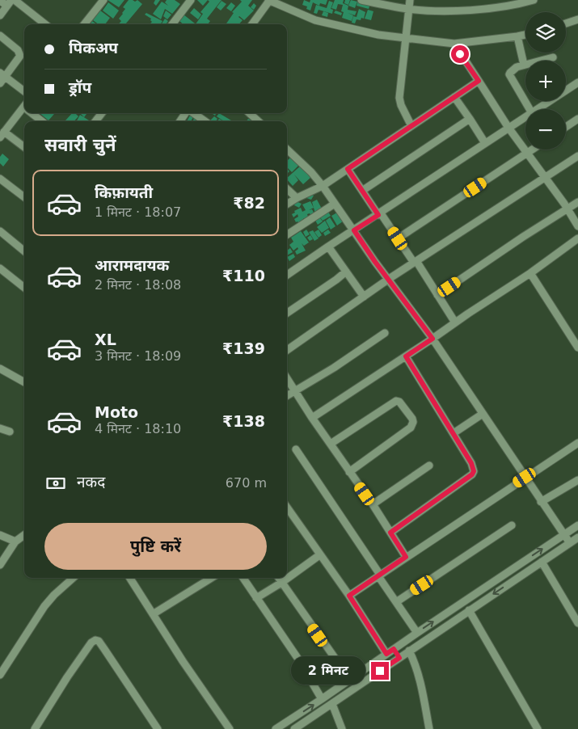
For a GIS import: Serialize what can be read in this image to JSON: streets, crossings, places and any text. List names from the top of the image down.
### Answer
{
  "page": {
    "map_buttons": ["+", "−"],
    "banner": ["पिकअप", "ड्रॉप"],
    "heading": "सवारी चुनें",
    "list": [
      {
        "name": "किफ़ायती",
        "note": "1 मिनट · 18:07",
        "value": "₹82"
      },
      {
        "name": "आरामदायक",
        "note": "2 मिनट · 18:08",
        "value": "₹110"
      },
      {
        "name": "XL",
        "note": "3 मिनट · 18:09",
        "value": "₹139"
      },
      {
        "name": "Moto",
        "note": "4 मिनट · 18:10",
        "value": "₹138"
      }
    ],
    "pay": ["नकद", "670 m"],
    "buttons": "पुष्टि करें",
    "bubble": "2 मिनट"
  }
}
